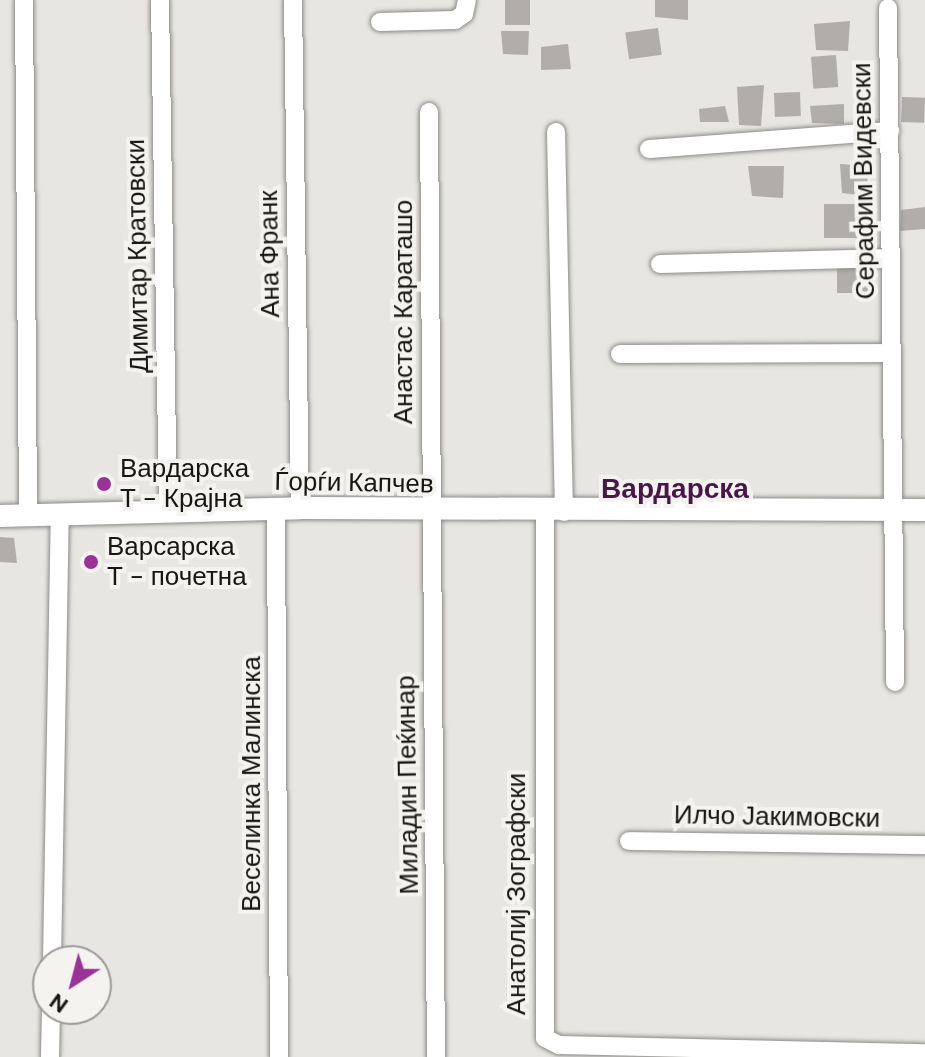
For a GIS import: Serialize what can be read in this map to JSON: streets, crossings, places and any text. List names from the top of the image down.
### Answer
{
  "streets": {
    "street": [
      "Серафим Видевски",
      "Ана Франк",
      "Димитар Кратовски",
      "Анастас Караташо",
      "Ѓорѓи Капчев",
      "Веселинка Малинска",
      "Миладин Пеќинар",
      "Илчо Јакимовски",
      "Анатолиј Зографски"
    ]
  },
  "crossings": [
    ["Серафим Видевски", "Ѓорѓи Капчев"],
    ["Ана Франк", "Ѓорѓи Капчев"],
    ["Димитар Кратовски", "Ѓорѓи Капчев"],
    ["Анастас Караташо", "Ѓорѓи Капчев"],
    ["Анастас Караташо", "Миладин Пеќинар"],
    ["Ѓорѓи Капчев", "Веселинка Малинска"],
    ["Ѓорѓи Капчев", "Миладин Пеќинар"],
    ["Ѓорѓи Капчев", "Анатолиј Зографски"]
  ],
  "districts": ["Вардарска"],
  "places": ["Вардарска Т - Крајна", "Варсарска Т - почетна"],
  "north": "bottom left"
}
